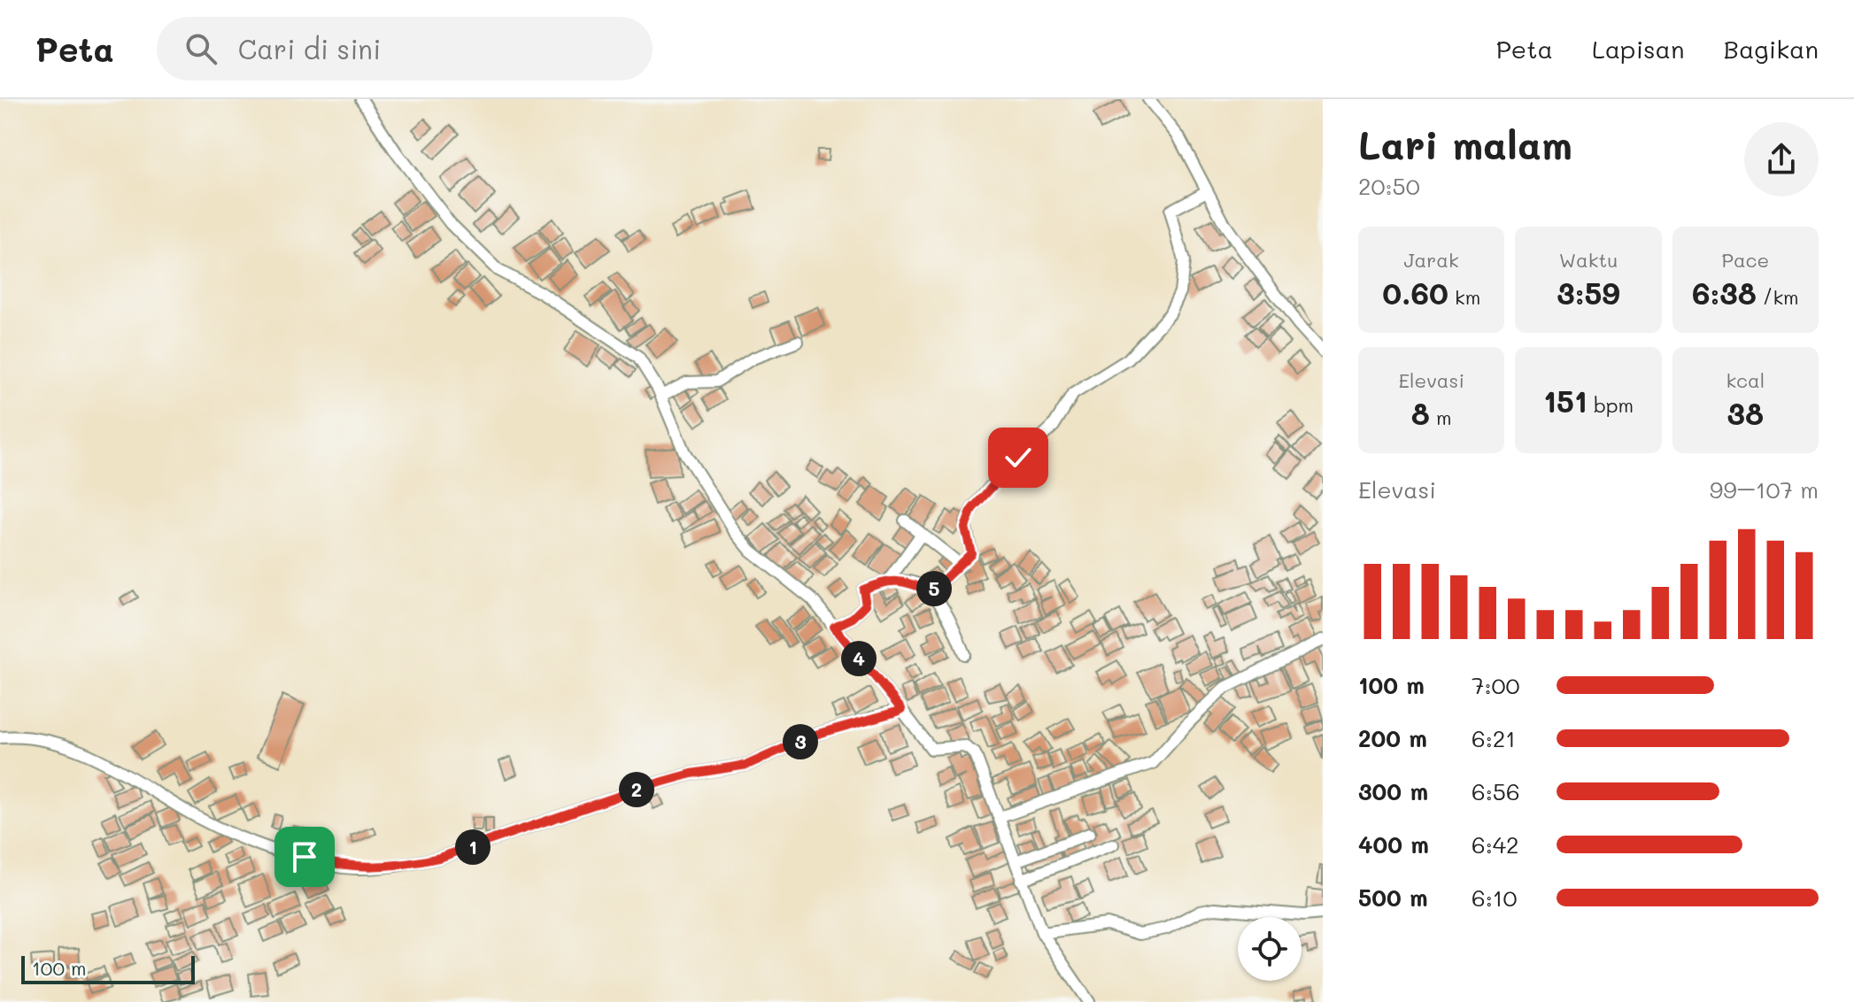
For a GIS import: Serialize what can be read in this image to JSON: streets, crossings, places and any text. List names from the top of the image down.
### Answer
{
  "scale_bar": "100 m",
  "page": {
    "header": "Peta",
    "search": "Cari di sini",
    "nav": ["Peta", "Lapisan", "Bagikan"],
    "heading": ["Lari malam", "20:50"],
    "stats": [
      ["Jarak", "0.60 km"],
      ["Waktu", "3:59"],
      ["Pace", "6:38 /km"],
      ["Elevasi", "8 m"],
      ["151 bpm"],
      ["kcal", "38"]
    ],
    "chart": ["Elevasi", "99–107 m"],
    "pins": [
      "5",
      "4",
      "3",
      "2",
      "1"
    ],
    "list": [
      {
        "name": "100 m",
        "note": "7:00"
      },
      {
        "name": "200 m",
        "note": "6:21"
      },
      {
        "name": "300 m",
        "note": "6:56"
      },
      {
        "name": "400 m",
        "note": "6:42"
      },
      {
        "name": "500 m",
        "note": "6:10"
      }
    ],
    "scale": "100 m"
  }
}
